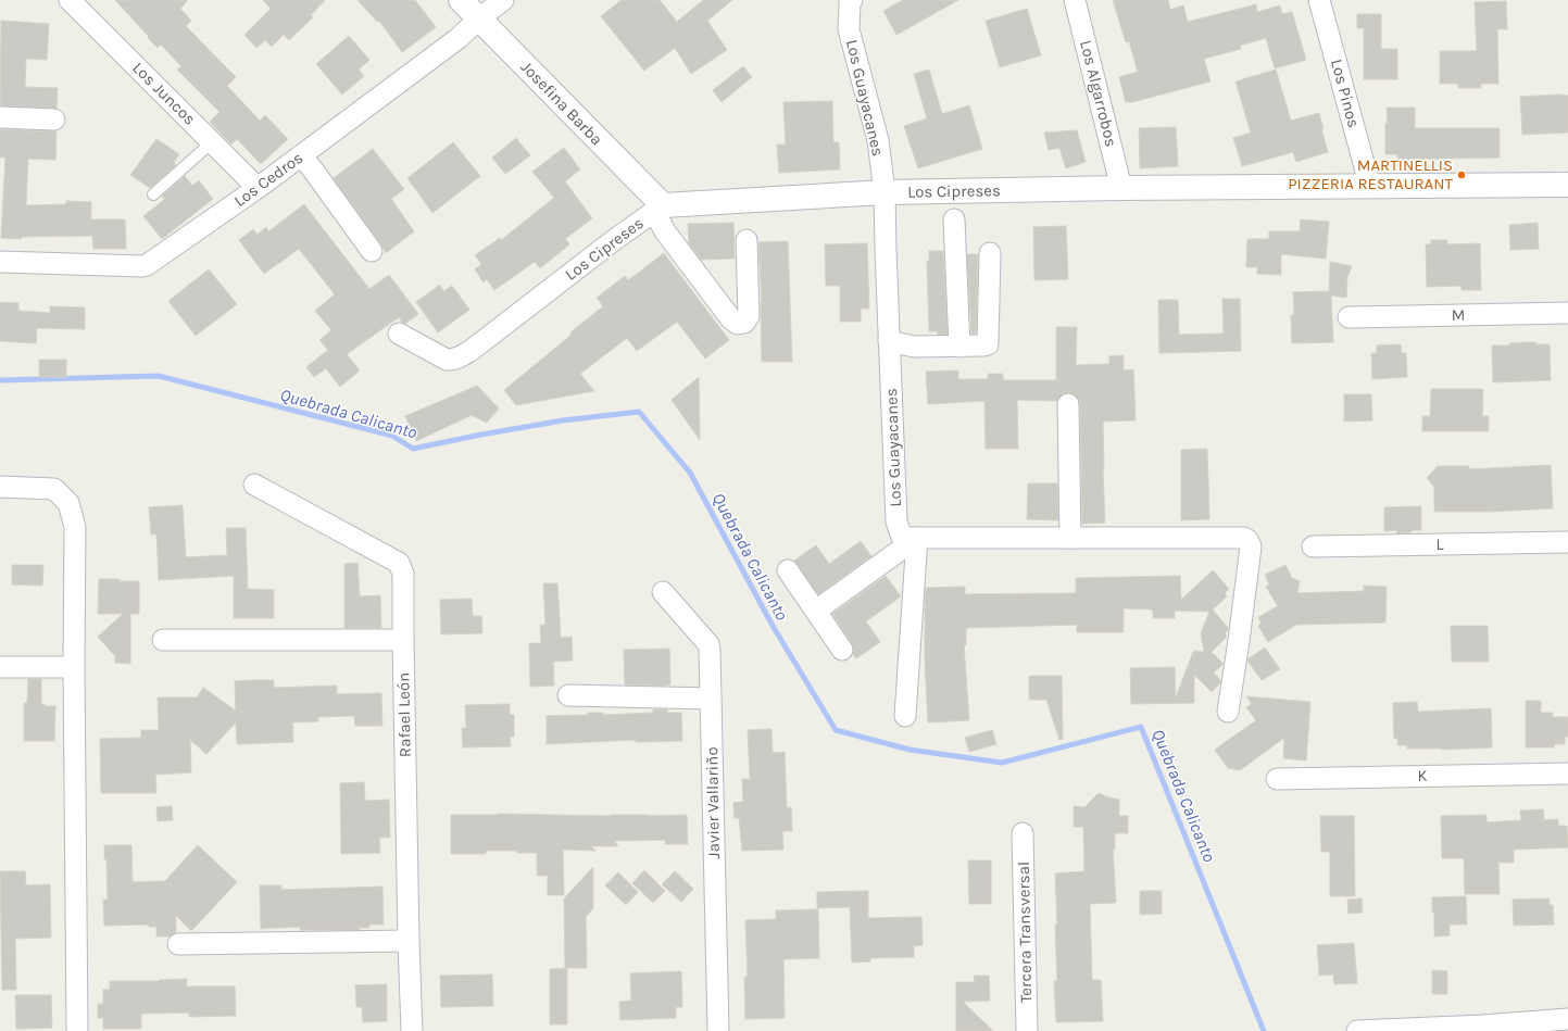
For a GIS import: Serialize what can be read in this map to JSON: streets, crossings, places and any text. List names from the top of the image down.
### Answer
{
  "streets": {
    "street": [
      "Los Juncos",
      "Los Algarrobos",
      "Los Pinos",
      "Los Guayacanes",
      "Josefina Barba",
      "Los Cedros",
      "Los Cipreses",
      "M",
      "L",
      "Rafael León",
      "K",
      "Javier Vallariño",
      "Tercera Transversal"
    ]
  },
  "crossings": [
    ["Los Juncos", "Los Cedros"],
    ["Los Algarrobos", "Los Cipreses"],
    ["Los Pinos", "Los Cipreses"],
    ["Los Guayacanes", "Los Cipreses"],
    ["Josefina Barba", "Los Cedros"],
    ["Josefina Barba", "Los Cipreses"]
  ],
  "water": ["Quebrada Calicanto"],
  "places": ["MARTINELLIS PIZZERIA RESTAURANT"]
}
